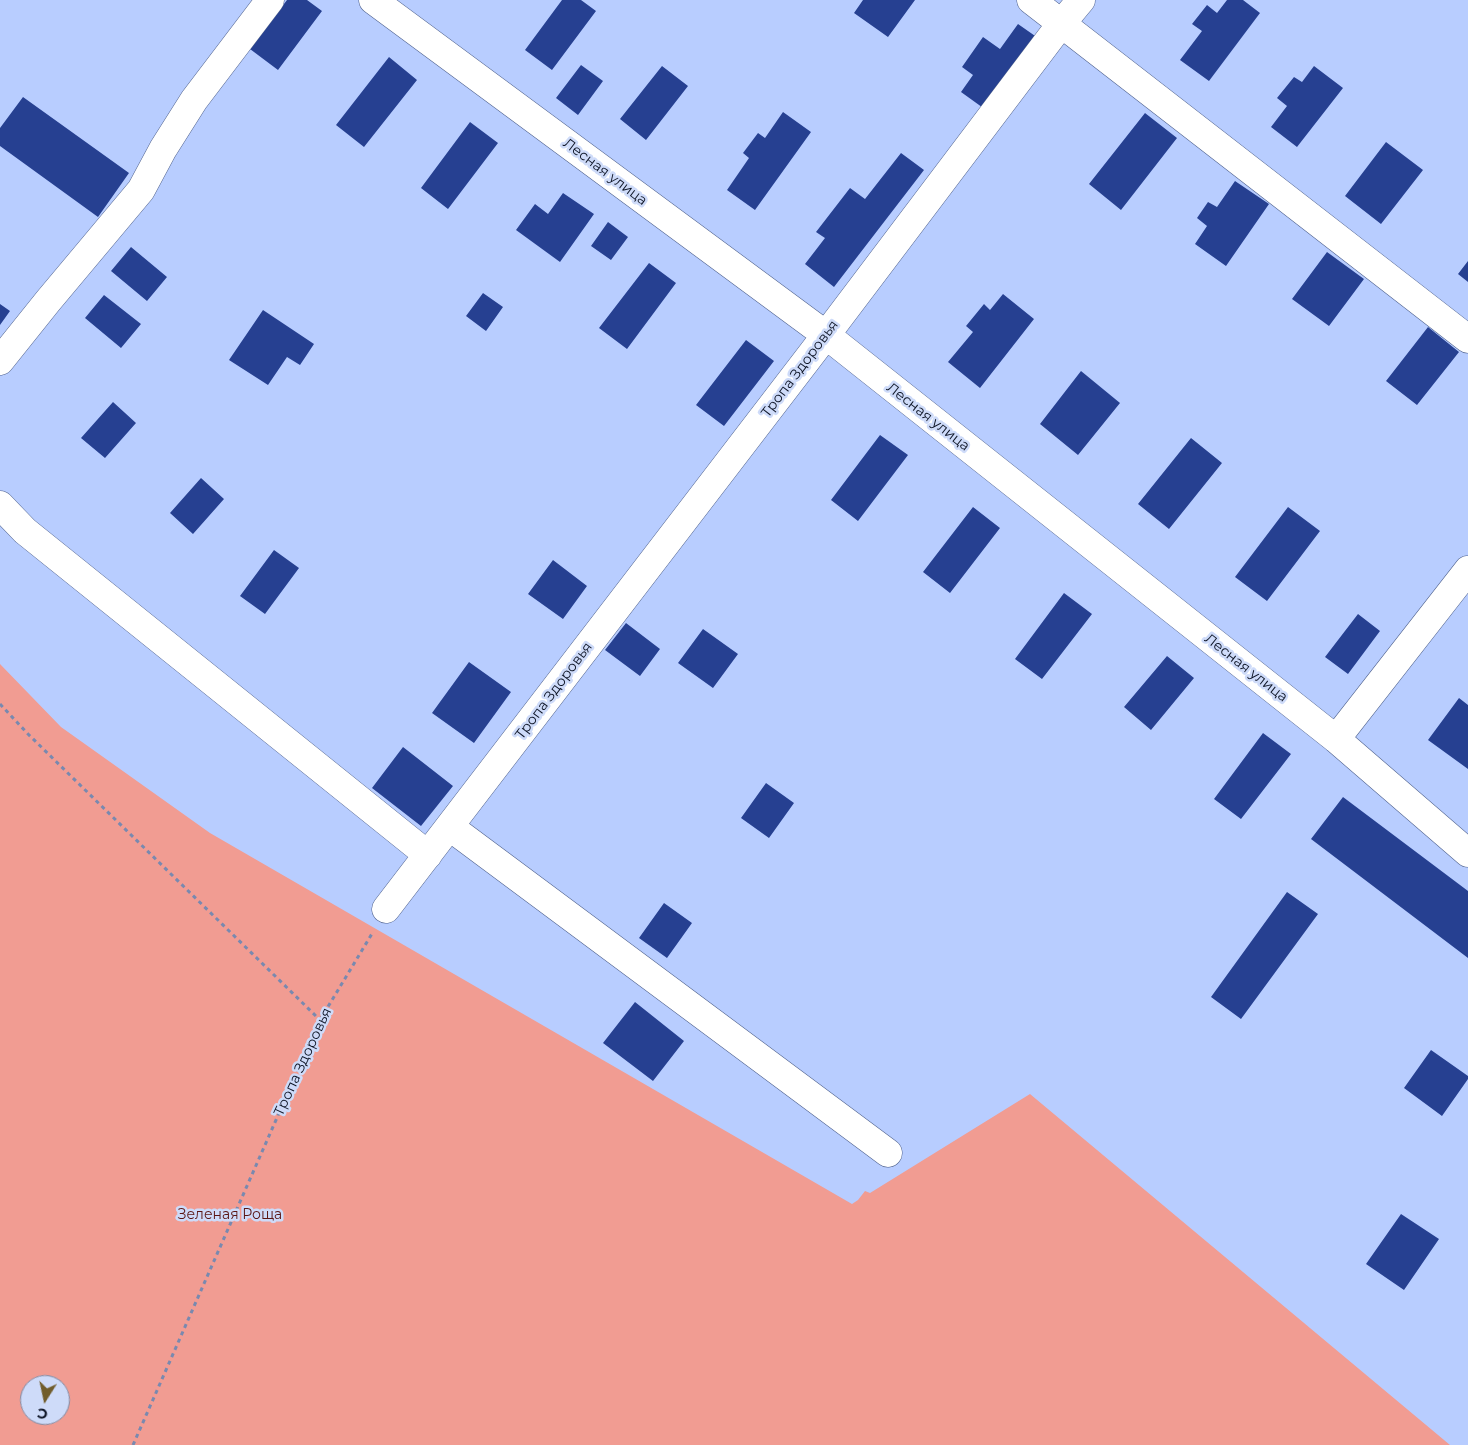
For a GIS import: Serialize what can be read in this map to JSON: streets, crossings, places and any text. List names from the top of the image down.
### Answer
{
  "streets": {
    "street": ["Лесная улица", "Тропа Здоровья"]
  },
  "crossings": [
    ["Лесная улица", "Тропа Здоровья"]
  ],
  "parks": ["Зеленая Роща"],
  "north": "bottom"
}
